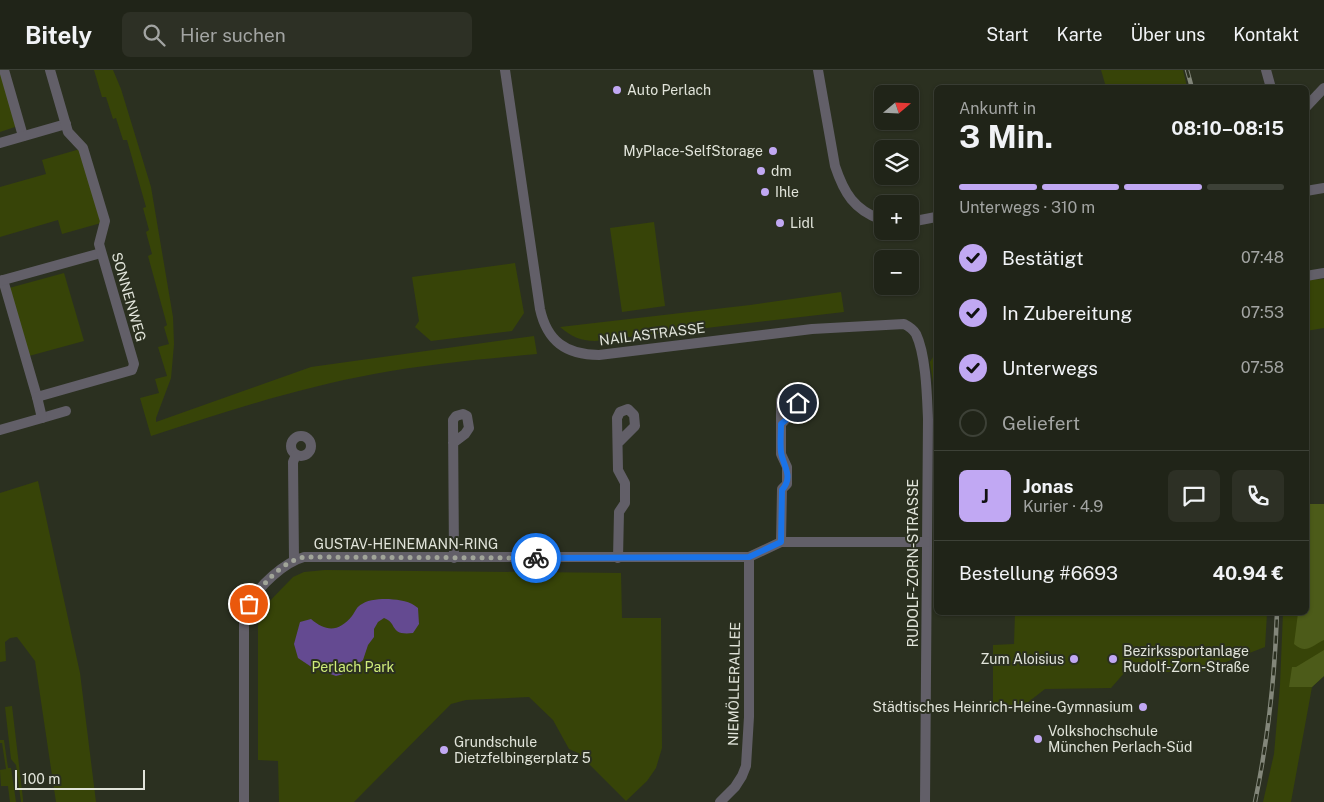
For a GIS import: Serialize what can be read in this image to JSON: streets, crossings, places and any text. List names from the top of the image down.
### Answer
{
  "streets": {
    "street": [
      "SONNENWEG",
      "NAILASTRASSE",
      "GUSTAV-HEINEMANN-RING",
      "RUDOLF-ZORN-STRASSE",
      "NIEMÖLLERALLEE"
    ]
  },
  "crossings": [
    ["NAILASTRASSE", "RUDOLF-ZORN-STRASSE"],
    ["GUSTAV-HEINEMANN-RING", "RUDOLF-ZORN-STRASSE"],
    ["GUSTAV-HEINEMANN-RING", "NIEMÖLLERALLEE"]
  ],
  "parks": ["Perlach Park"],
  "places": [
    "Auto Perlach",
    "MyPlace-SelfStorage",
    "dm",
    "Ihle",
    "Lidl",
    "Zum Aloisius",
    "Bezirkssportanlage Rudolf-Zorn-Straße",
    "Städtisches Heinrich-Heine-Gymnasium",
    "Volkshochschule München Perlach-Süd",
    "Grundschule Dietzfelbingerplatz 5"
  ],
  "scale_bar": "100 m",
  "north": "right",
  "page": {
    "header": "Bitely",
    "search": "Hier suchen",
    "nav": [
      "Start",
      "Karte",
      "Über uns",
      "Kontakt"
    ],
    "map_buttons": ["+", "−"],
    "heading": ["3 Min.", "Ankunft in", "08:10–08:15"],
    "panel": [
      "Jonas",
      "Kurier · 4.9",
      "Bestellung #6693",
      "40.94 €"
    ],
    "bar": "Unterwegs · 310 m",
    "list": [
      ["Bestätigt", "07:48"],
      ["In Zubereitung", "07:53"],
      ["Unterwegs", "07:58"],
      "Geliefert"
    ],
    "round": "J",
    "scale": "100 m"
  }
}
